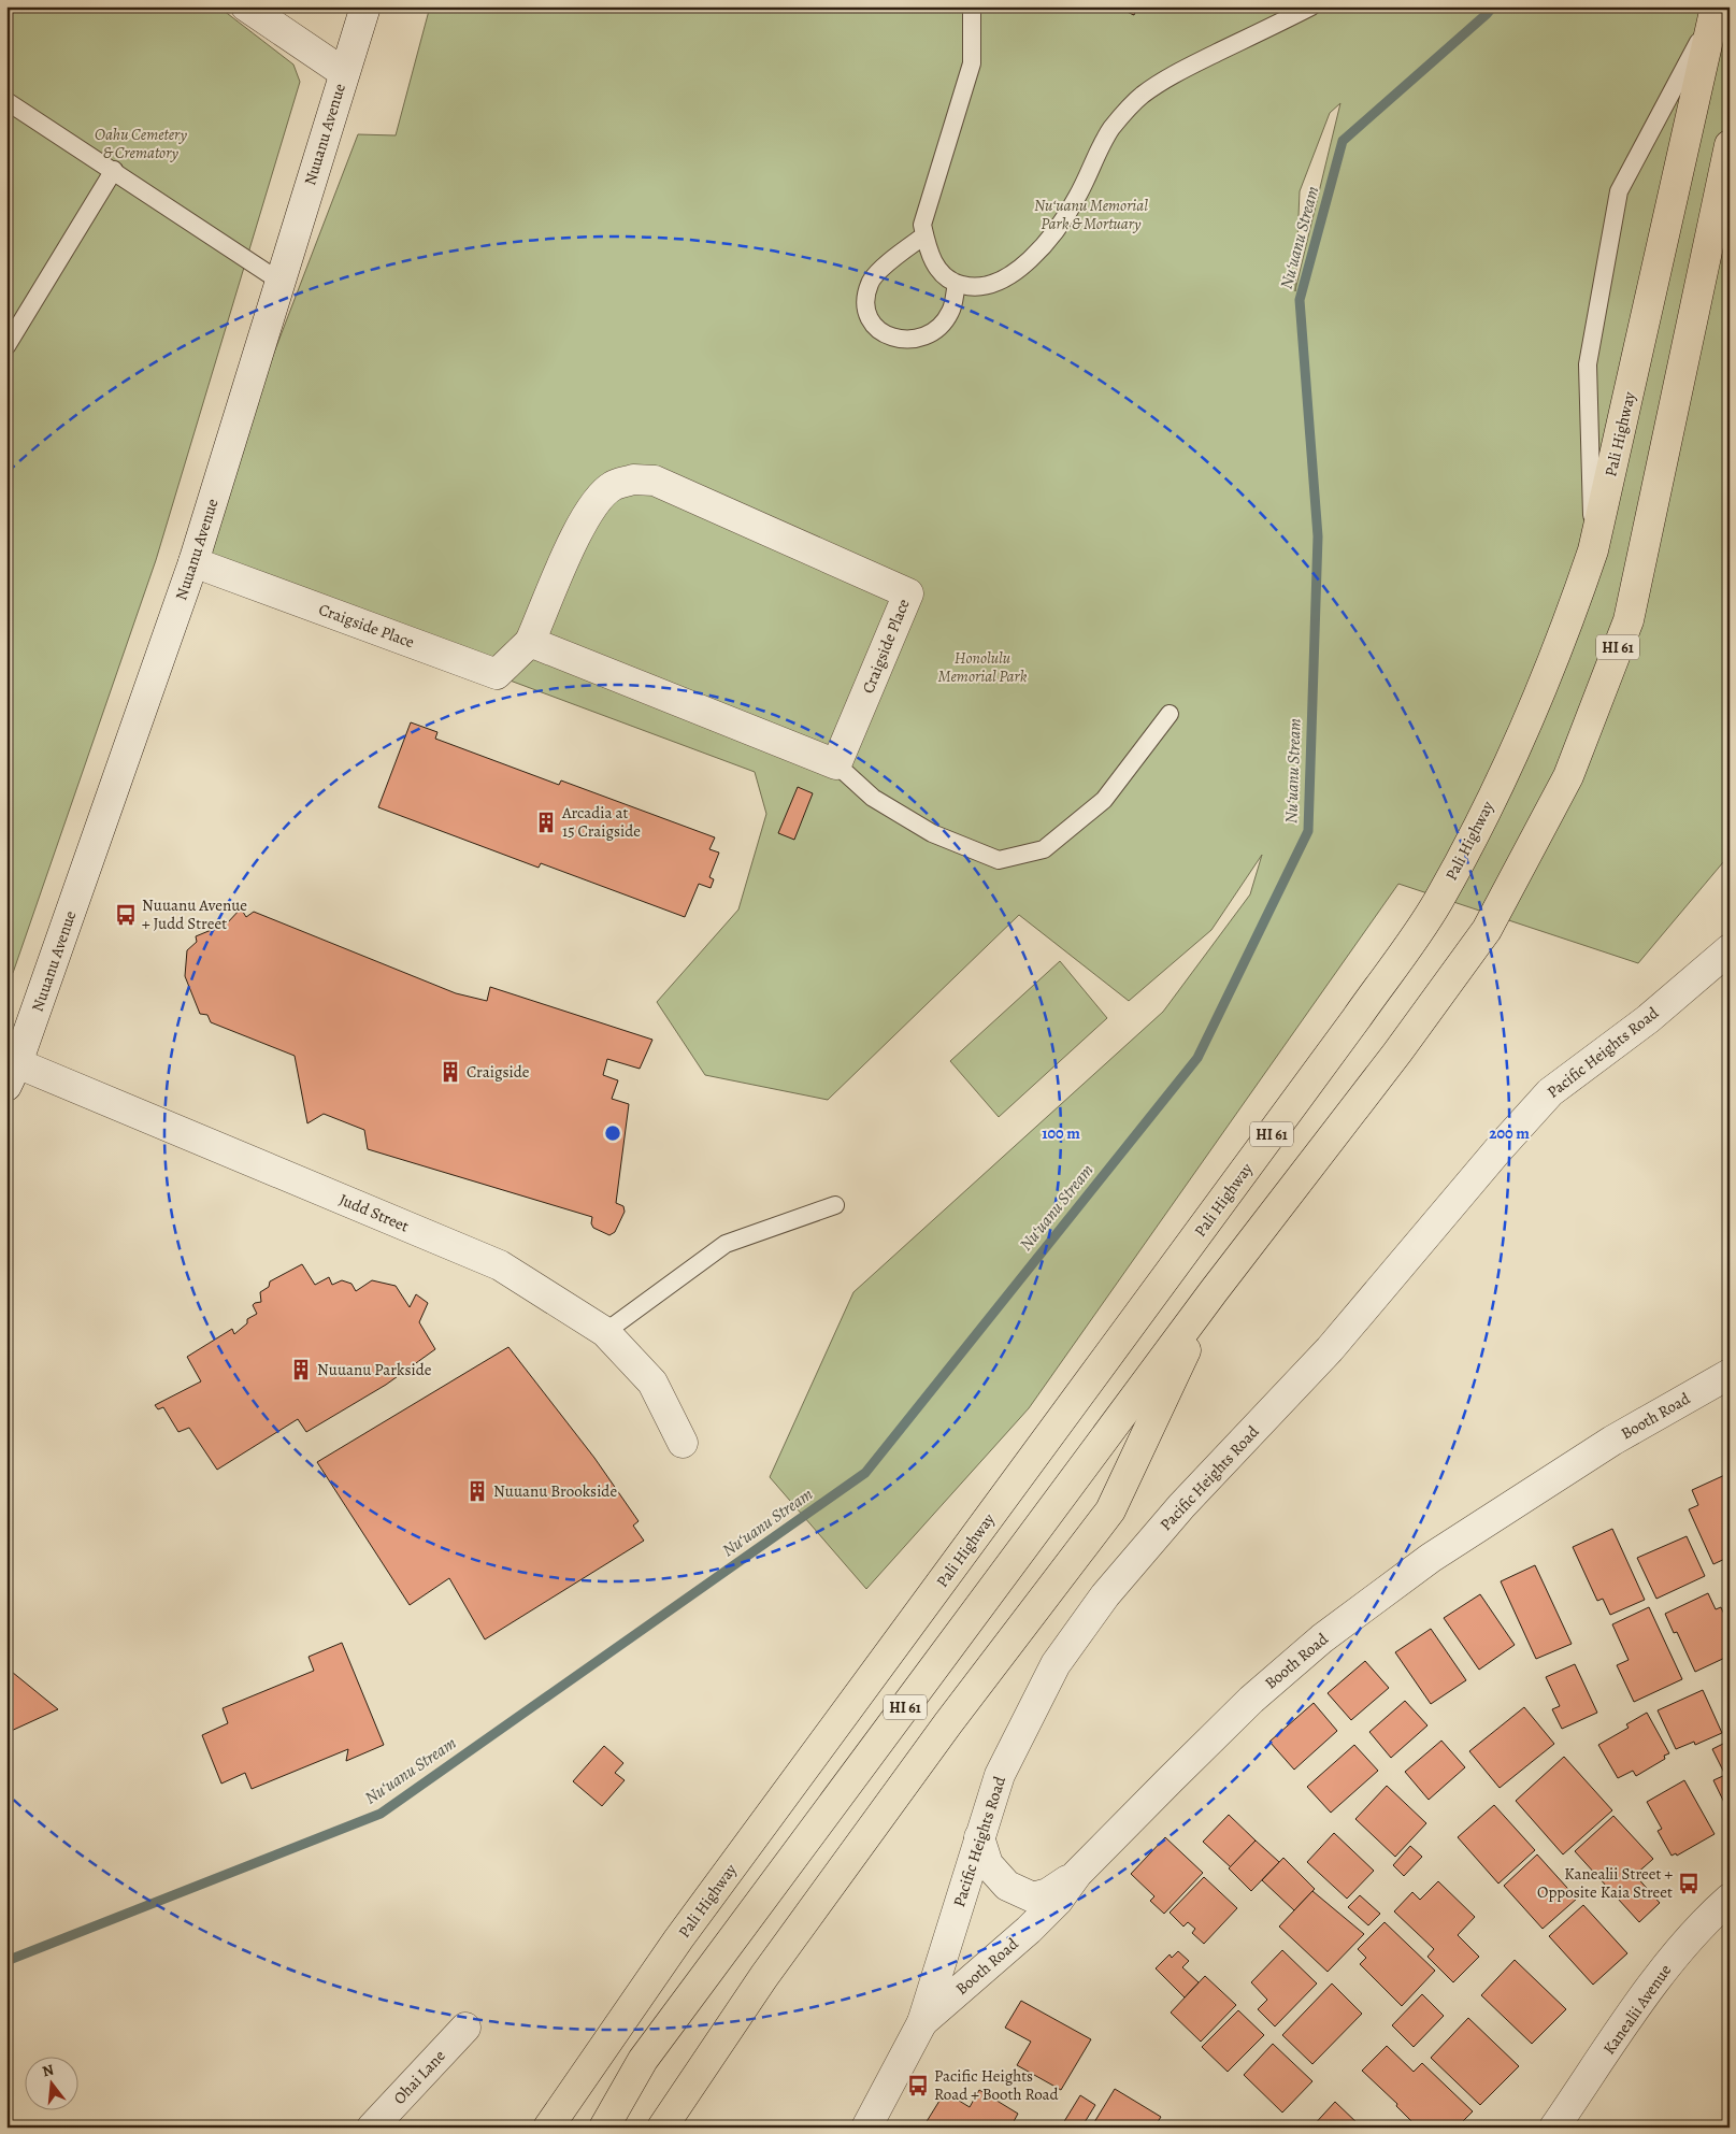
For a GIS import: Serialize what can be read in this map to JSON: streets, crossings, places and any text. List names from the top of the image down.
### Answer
{
  "streets": {
    "highway": ["Pali Highway", "HI 61"],
    "street": [
      "Nuuanu Avenue",
      "Craigside Place",
      "Pacific Heights Road",
      "Judd Street",
      "Booth Road",
      "Kanealii Avenue",
      "Ohai Lane"
    ]
  },
  "crossings": [
    ["Nuuanu Avenue", "Craigside Place"],
    ["Nuuanu Avenue", "Judd Street"],
    ["Pacific Heights Road", "Booth Road"]
  ],
  "water": ["Nuʻuanu Stream"],
  "parks": ["Oahu Cemetery & Crematory", "Nuʻuanu Memorial Park & Mortuary", "Honolulu Memorial Park"],
  "places": {
    "building": [
      "Arcadia at 15 Craigside",
      "Craigside",
      "Nuuanu Parkside",
      "Nuuanu Brookside"
    ],
    "bus stop": ["Nuuanu Avenue + Judd Street", "Kanealii Street + Opposite Kaia Street", "Pacific Heights Road + Booth Road"]
  },
  "north": "top",
  "rings": ["100 m", "200 m"]
}
